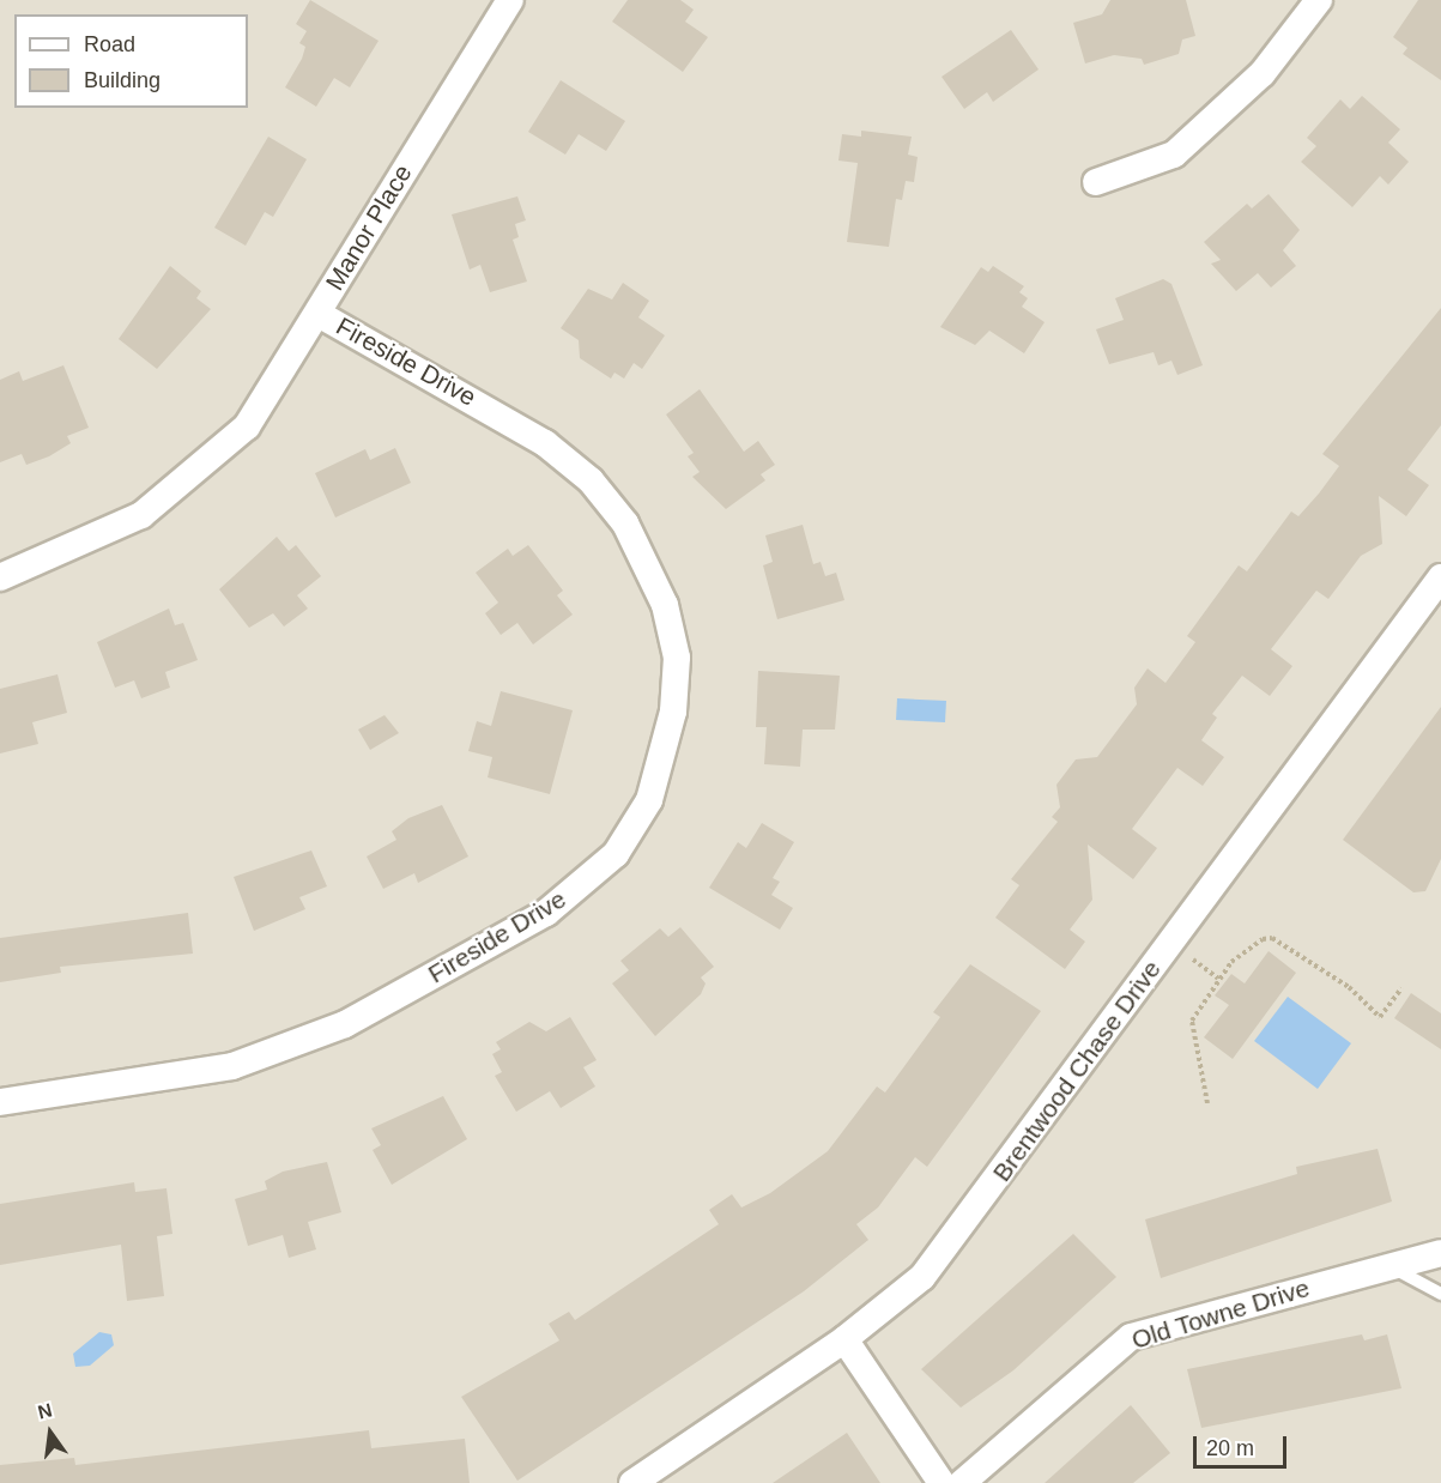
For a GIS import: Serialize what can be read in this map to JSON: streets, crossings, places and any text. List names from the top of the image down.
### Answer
{
  "streets": {
    "street": [
      "Manor Place",
      "Fireside Drive",
      "Brentwood Chase Drive",
      "Old Towne Drive"
    ]
  },
  "crossings": [
    ["Manor Place", "Fireside Drive"]
  ],
  "legend": ["Road", "Building"],
  "scale_bar": "20 m",
  "north": "top"
}
